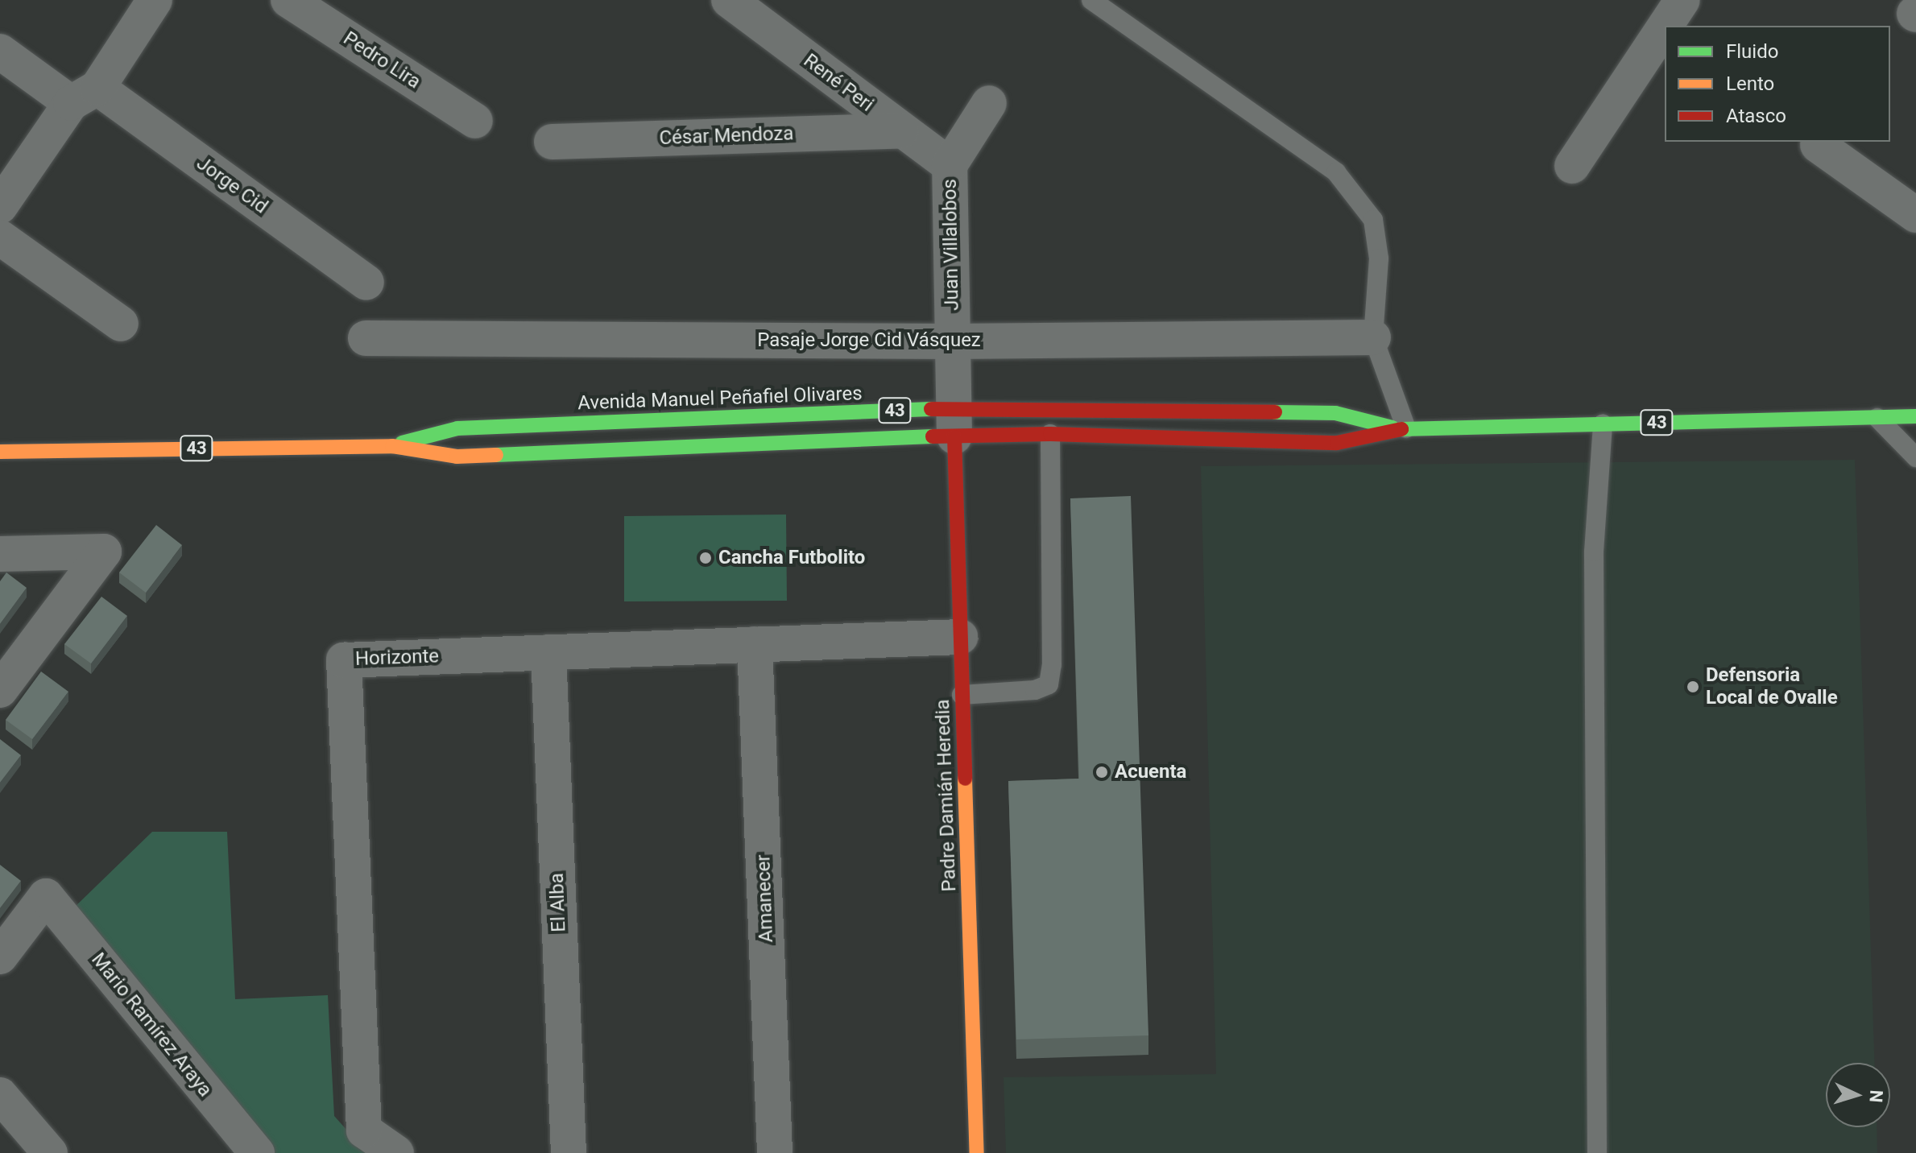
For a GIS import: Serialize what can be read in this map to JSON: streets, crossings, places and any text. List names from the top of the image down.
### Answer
{
  "streets": {
    "main road": ["Avenida Manuel Peñafiel Olivares", "43", "Padre Damián Heredia"],
    "street": [
      "Pedro Lira",
      "René Peri",
      "César Mendoza",
      "Jorge Cid",
      "Juan Villalobos",
      "Pasaje Jorge Cid Vásquez",
      "Horizonte",
      "Amanecer",
      "El Alba",
      "Mario Ramírez Araya"
    ]
  },
  "crossings": [
    ["René Peri", "César Mendoza"],
    ["René Peri", "Juan Villalobos"],
    ["Juan Villalobos", "Pasaje Jorge Cid Vásquez"],
    ["Juan Villalobos", "Avenida Manuel Peñafiel Olivares"],
    ["Juan Villalobos", "Padre Damián Heredia"],
    ["Avenida Manuel Peñafiel Olivares", "Padre Damián Heredia"],
    ["Horizonte", "Padre Damián Heredia"],
    ["Horizonte", "Amanecer"],
    ["Horizonte", "El Alba"]
  ],
  "places": ["Cancha Futbolito", "Defensoria Local de Ovalle", "Acuenta"],
  "legend": ["Fluido", "Lento", "Atasco"],
  "north": "right"
}
